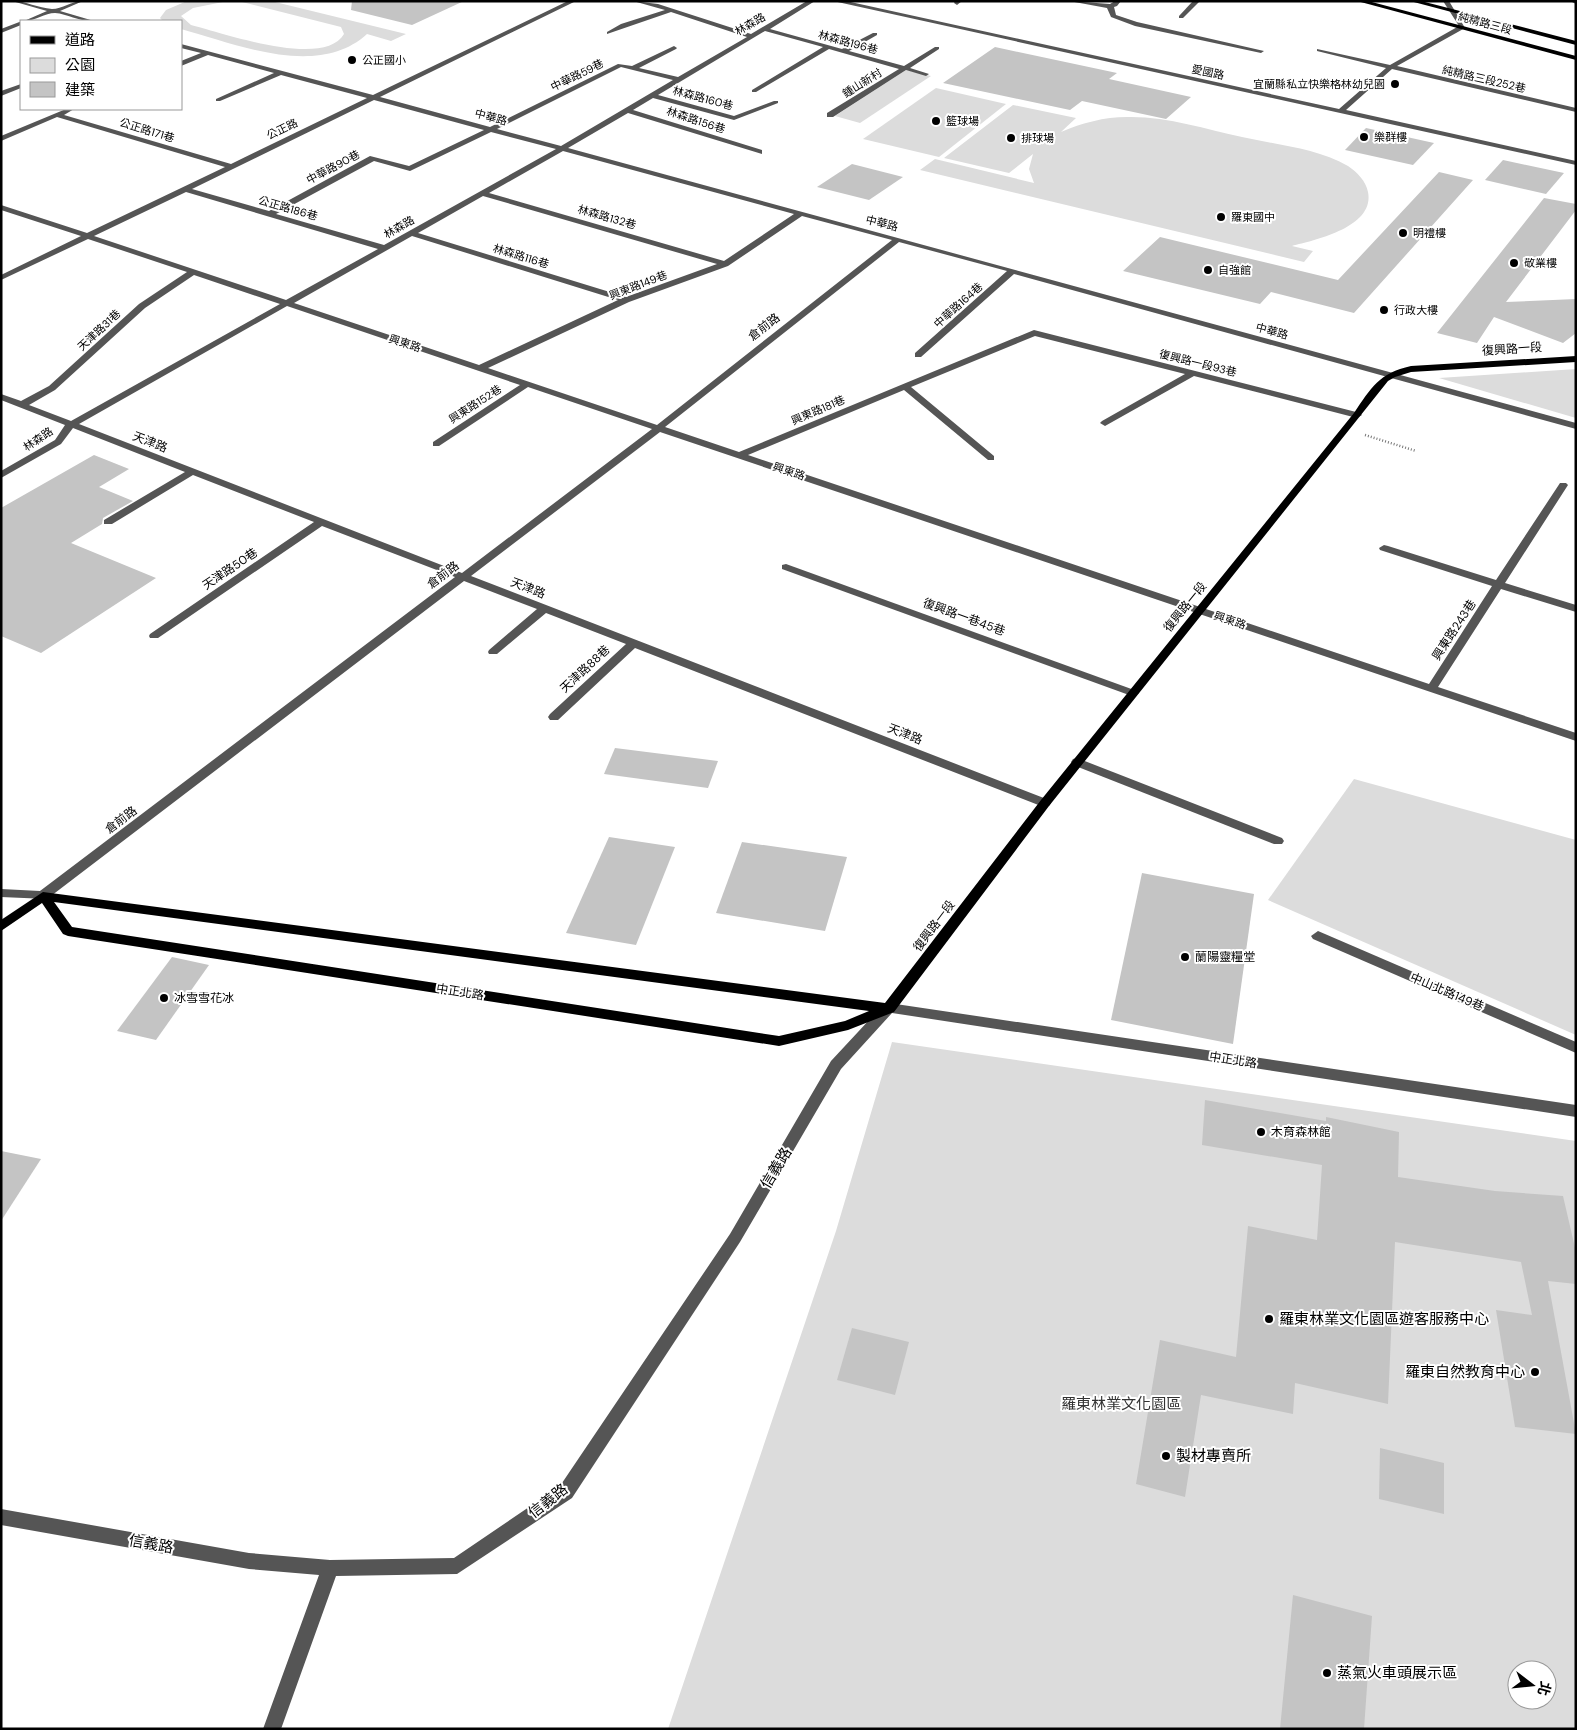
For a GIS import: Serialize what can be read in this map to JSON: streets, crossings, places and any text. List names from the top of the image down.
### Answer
{
  "streets": {
    "main road": [
      "純精路三段",
      "倉前路",
      "復興路一段",
      "中正北路"
    ],
    "street": [
      "林森路",
      "林森路196巷",
      "愛國路",
      "中華路59巷",
      "純精路三段252巷",
      "鍾山新村",
      "林森路160巷",
      "中華路",
      "林森路156巷",
      "公正路",
      "公正路171巷",
      "中華路90巷",
      "公正路186巷",
      "林森路132巷",
      "林森路116巷",
      "興東路149巷",
      "中華路164巷",
      "天津路31巷",
      "興東路",
      "復興路一段93巷",
      "興東路152巷",
      "興東路181巷",
      "天津路",
      "天津路50巷",
      "復興路一巷45巷",
      "興東路243巷",
      "天津路88巷",
      "中山北路149巷",
      "信義路"
    ]
  },
  "crossings": [
    ["林森路", "林森路196巷"],
    ["林森路", "中華路59巷"],
    ["林森路", "林森路160巷"],
    ["林森路", "中華路"],
    ["林森路", "林森路156巷"],
    ["林森路", "公正路186巷"],
    ["林森路", "林森路132巷"],
    ["林森路", "林森路116巷"],
    ["林森路", "興東路"],
    ["林森路", "天津路"],
    ["林森路196巷", "鍾山新村"],
    ["中華路59巷", "中華路"],
    ["中華路59巷", "中華路90巷"],
    ["中華路", "公正路"],
    ["中華路", "中華路90巷"],
    ["中華路", "興東路149巷"],
    ["中華路", "中華路164巷"],
    ["中華路", "倉前路"],
    ["中華路", "復興路一段"],
    ["公正路", "公正路171巷"],
    ["公正路", "公正路186巷"],
    ["公正路", "興東路"],
    ["中華路90巷", "公正路186巷"],
    ["林森路132巷", "興東路149巷"],
    ["林森路116巷", "興東路149巷"],
    ["興東路149巷", "興東路"],
    ["倉前路", "興東路"],
    ["倉前路", "天津路"],
    ["倉前路", "中正北路"],
    ["天津路31巷", "興東路"],
    ["天津路31巷", "天津路"],
    ["興東路", "復興路一段"],
    ["興東路", "興東路152巷"],
    ["興東路", "興東路181巷"],
    ["興東路", "興東路243巷"],
    ["復興路一段", "復興路一段93巷"],
    ["復興路一段", "天津路"],
    ["復興路一段", "復興路一巷45巷"],
    ["復興路一段", "中正北路"],
    ["復興路一段", "信義路"],
    ["復興路一段93巷", "興東路181巷"],
    ["天津路", "天津路50巷"],
    ["天津路", "天津路88巷"],
    ["中正北路", "信義路"]
  ],
  "parks": ["羅東林業文化園區"],
  "places": [
    "公正國小",
    "宜蘭縣私立快樂格林幼兒園",
    "籃球場",
    "樂群樓",
    "排球場",
    "羅東國中",
    "明禮樓",
    "敬業樓",
    "自強館",
    "行政大樓",
    "蘭陽靈糧堂",
    "冰雪雪花冰",
    "木育森林館",
    "羅東林業文化園區遊客服務中心",
    "羅東自然教育中心",
    "製材專賣所",
    "蒸氣火車頭展示區"
  ],
  "legend": ["道路", "公園", "建築"],
  "north": "right"
}
